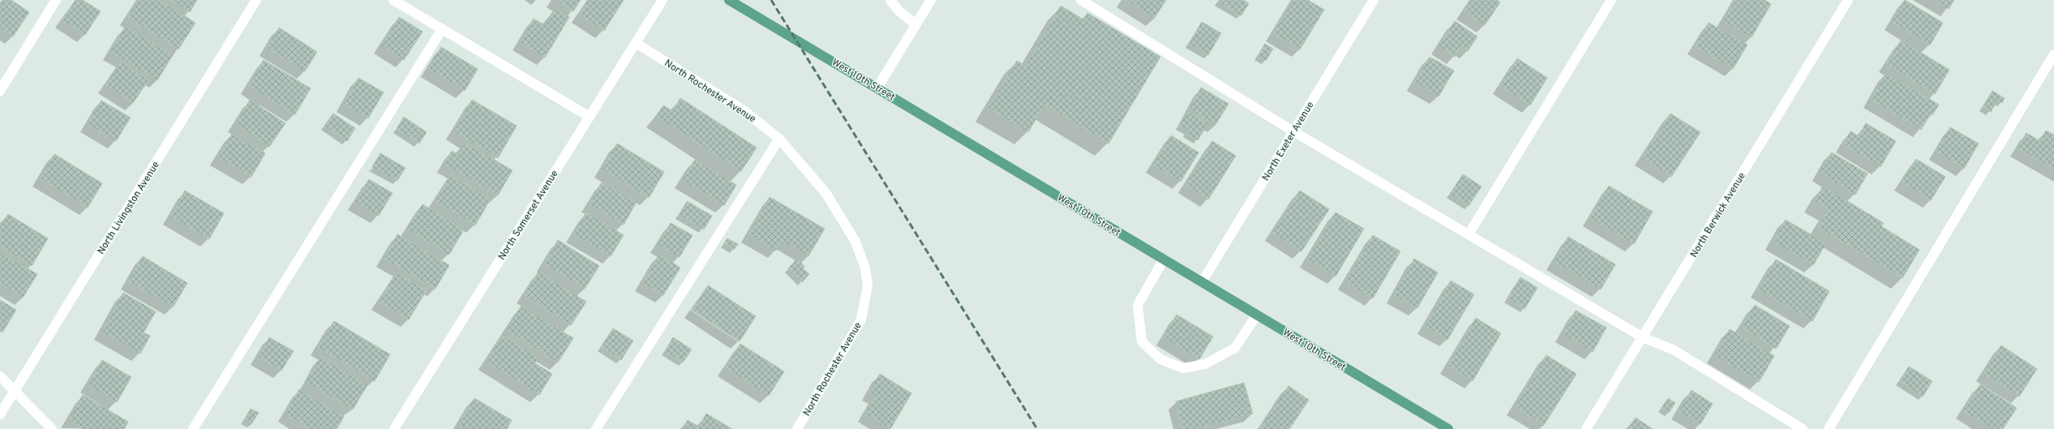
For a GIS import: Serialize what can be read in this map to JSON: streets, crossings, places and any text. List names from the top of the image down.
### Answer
{
  "streets": {
    "main road": ["West 10th Street"],
    "street": [
      "North Rochester Avenue",
      "North Exeter Avenue",
      "North Livingston Avenue",
      "North Somerset Avenue",
      "North Berwick Avenue"
    ]
  },
  "crossings": [
    ["West 10th Street", "North Exeter Avenue"],
    ["North Rochester Avenue", "North Somerset Avenue"]
  ]
}
